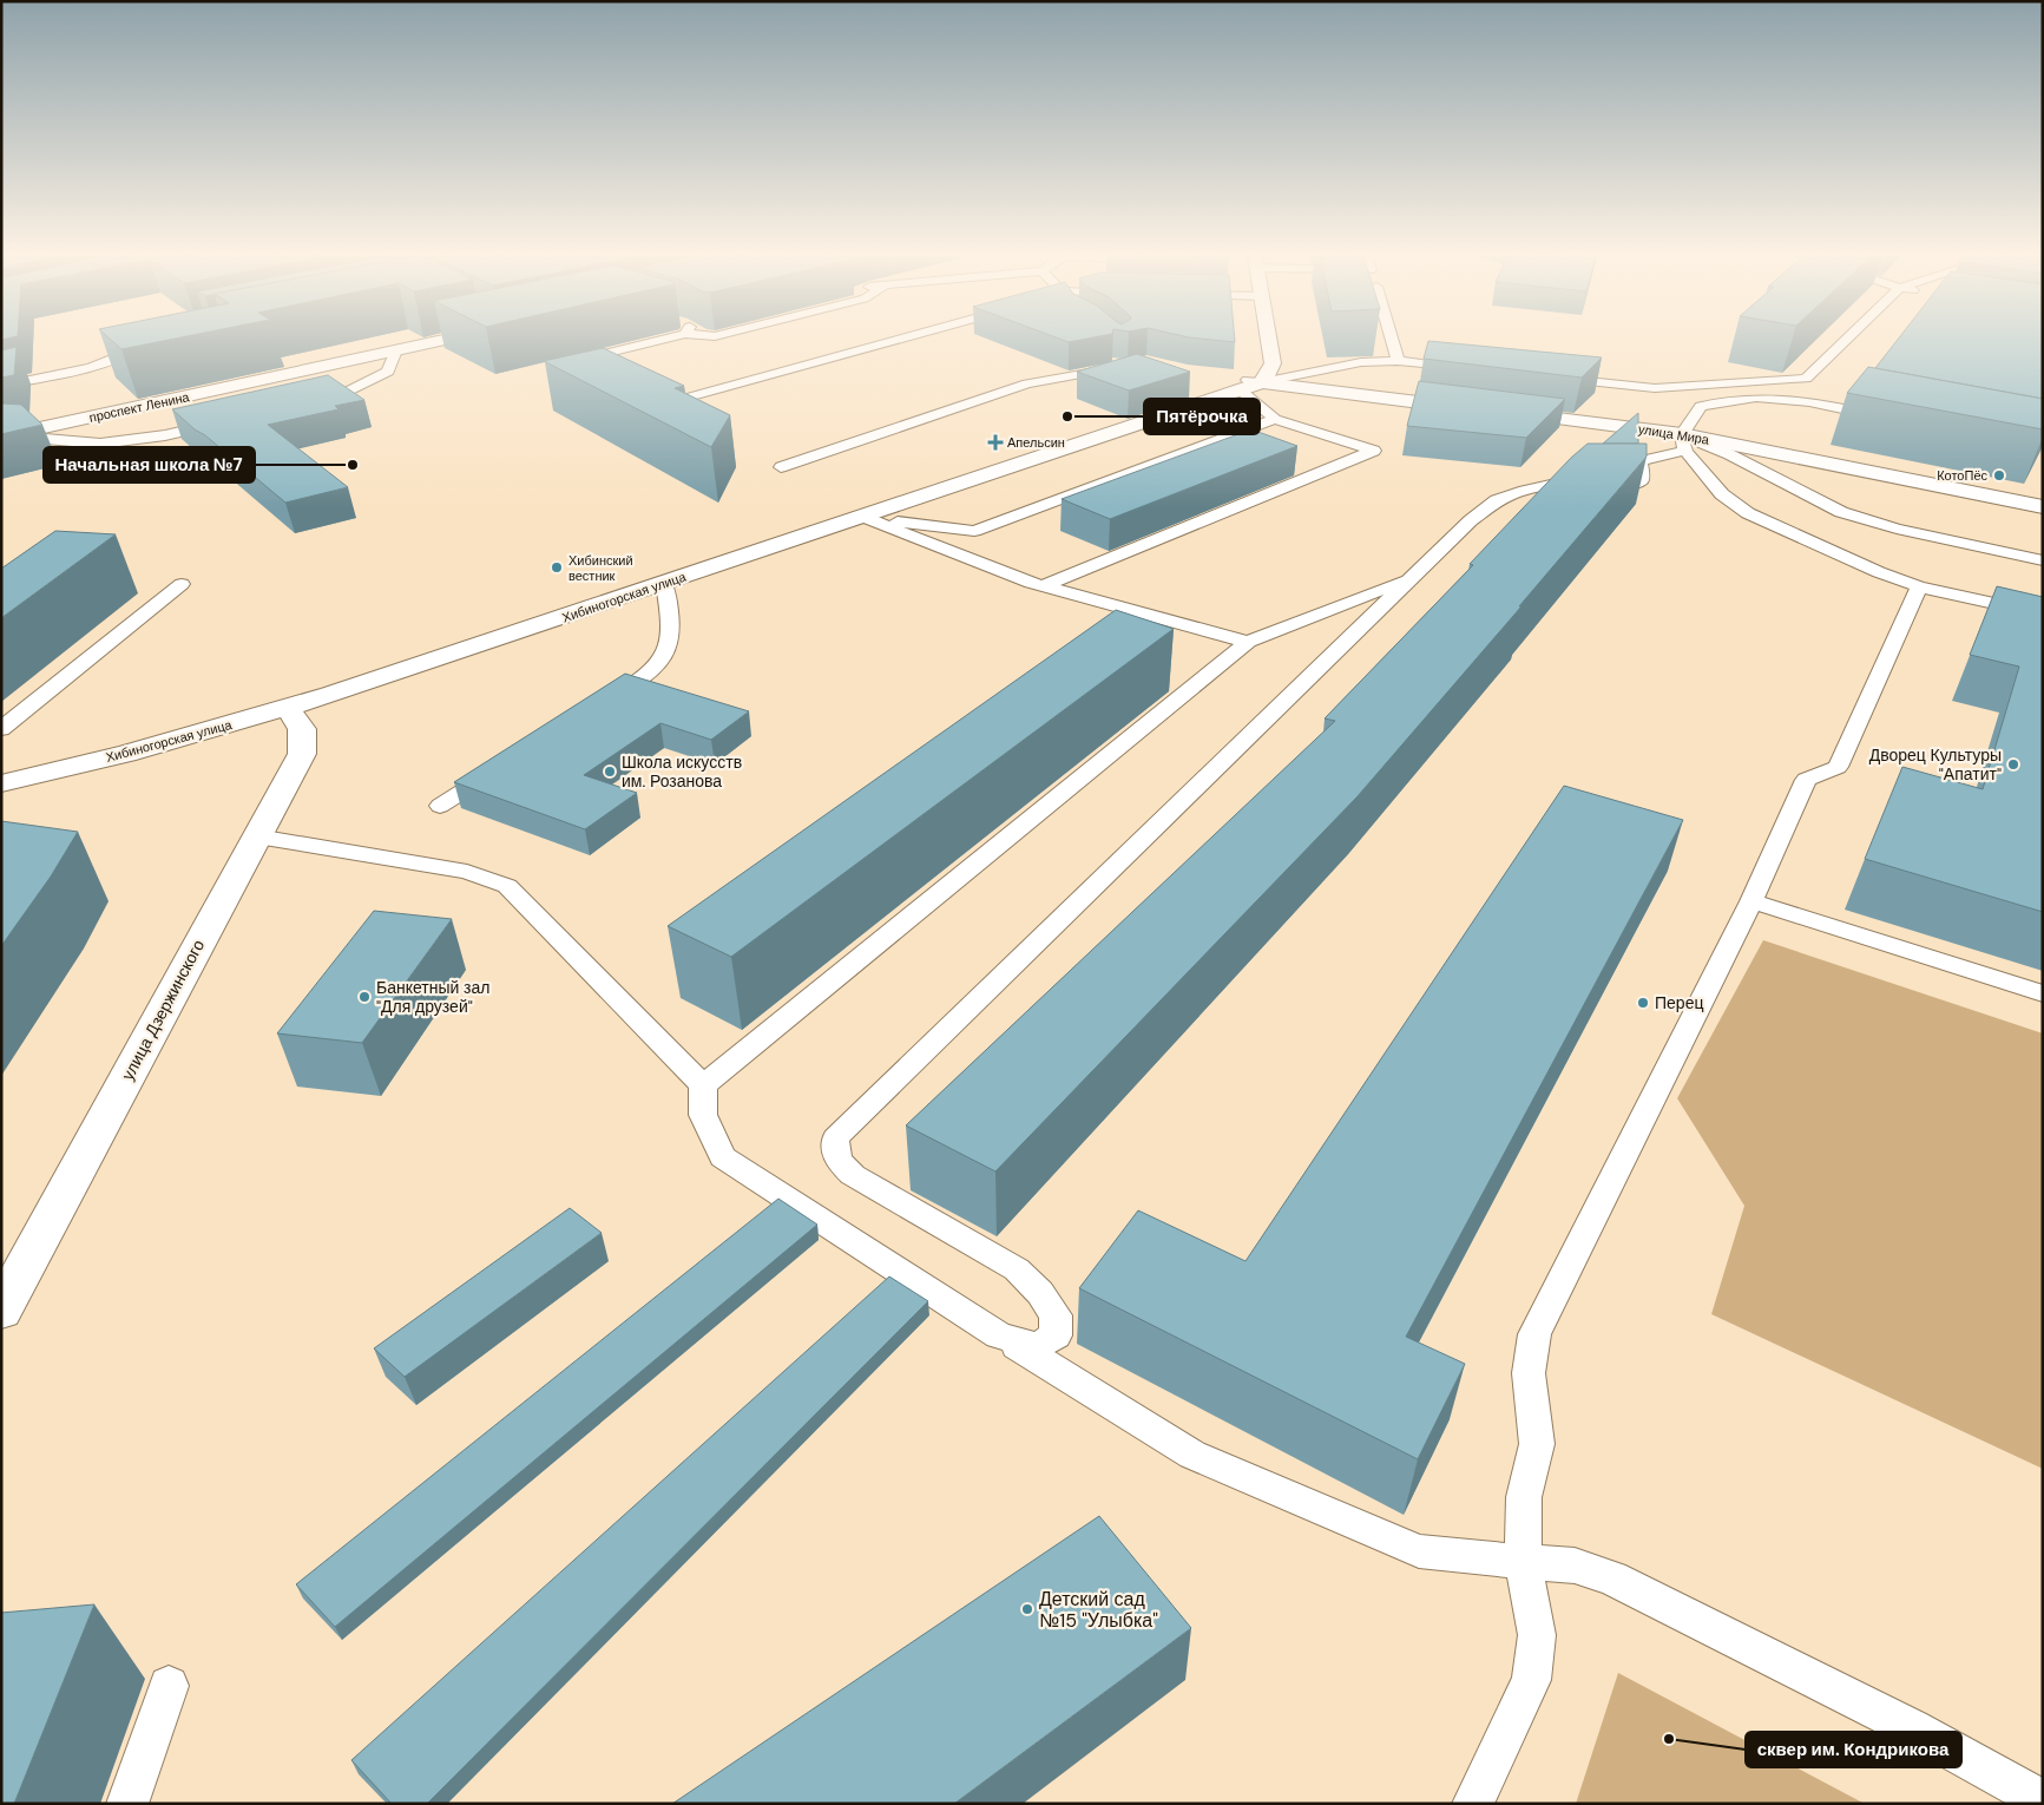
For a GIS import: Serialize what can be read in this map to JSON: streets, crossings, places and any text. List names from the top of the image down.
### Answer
{
  "streets": {
    "street": [
      "проспект Ленина",
      "улица Мира",
      "Хибиногорская улица",
      "улица Дзержинского"
    ]
  },
  "crossings": [
    ["Хибиногорская улица", "улица Дзержинского"]
  ],
  "places": {
    "other": [
      "Пятёрочка",
      "Начальная школа №7",
      "КотоПёс",
      "Хибинский вестник",
      "Дворец Культуры \"Апатит\"",
      "Школа искусств им. Розанова",
      "Банкетный зал \"Для друзей\"",
      "Перец",
      "Детский сад №15 \"Улыбка\"",
      "сквер им. Кондрикова"
    ],
    "health": ["Апельсин"]
  }
}
